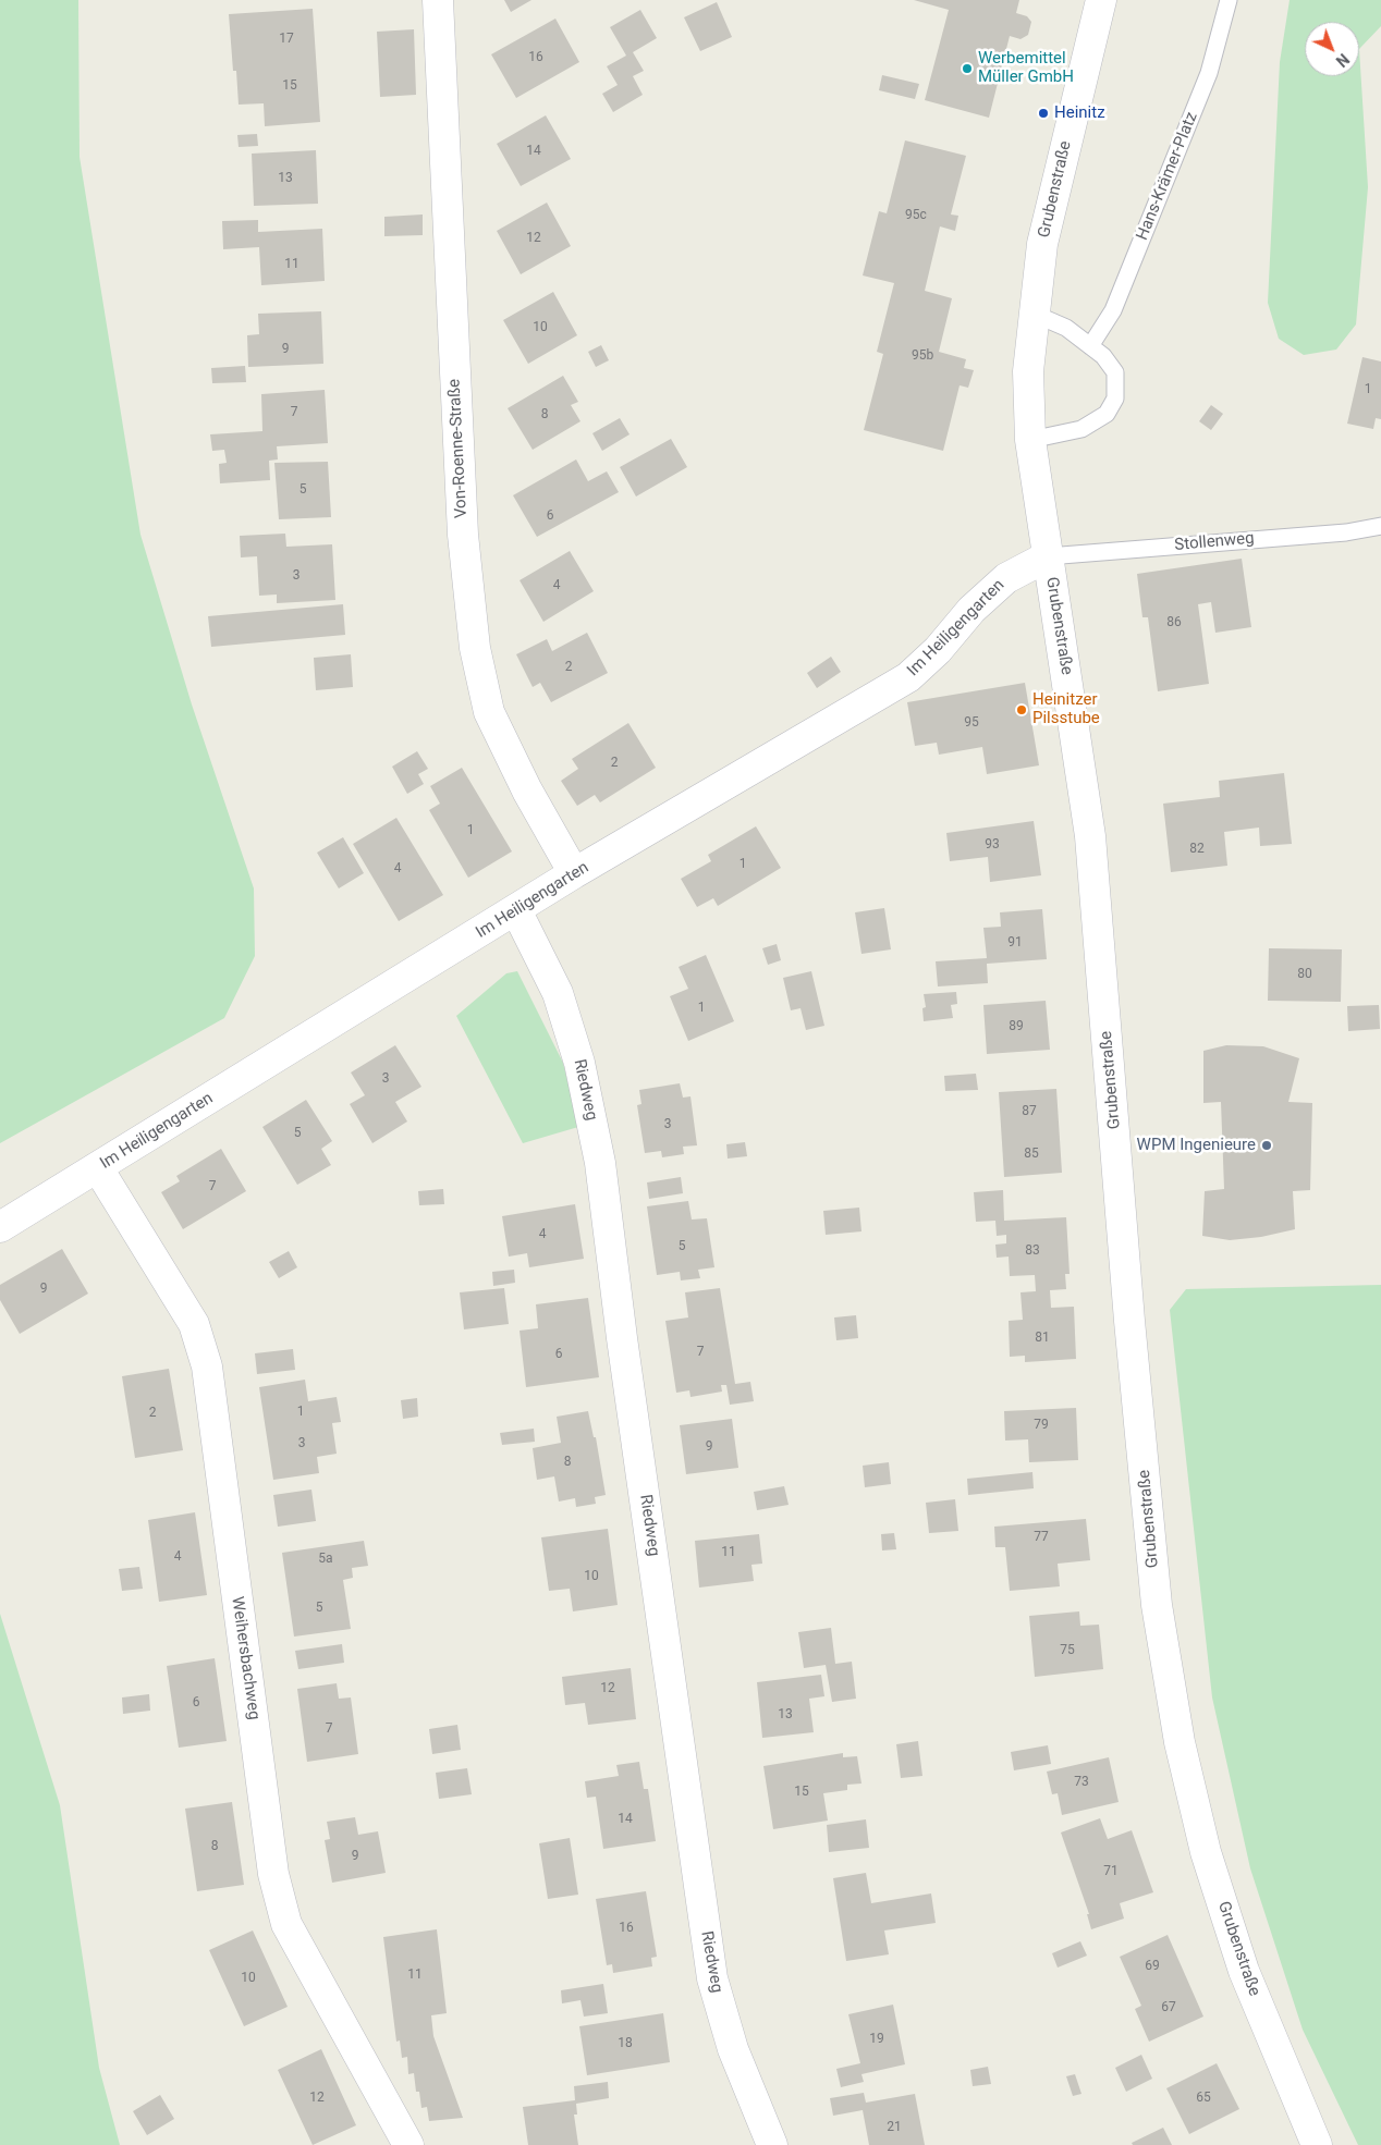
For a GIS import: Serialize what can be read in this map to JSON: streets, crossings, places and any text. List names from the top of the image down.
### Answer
{
  "streets": {
    "street": [
      "Grubenstraße",
      "Von-Roenne-Straße",
      "Im Heiligengarten",
      "Riedweg",
      "Weihersbachweg"
    ],
    "lane": ["Hans-Krämer-Platz", "Stollenweg"]
  },
  "crossings": [
    ["Grubenstraße", "Stollenweg"],
    ["Grubenstraße", "Im Heiligengarten"],
    ["Von-Roenne-Straße", "Im Heiligengarten"],
    ["Stollenweg", "Im Heiligengarten"],
    ["Im Heiligengarten", "Riedweg"],
    ["Im Heiligengarten", "Weihersbachweg"]
  ],
  "places": [
    "Werbemittel Müller GmbH",
    "Heinitz",
    "Heinitzer Pilsstube",
    "WPM Ingenieure"
  ],
  "house_numbers": [
    "17",
    "16",
    "15",
    "14",
    "13",
    "95c",
    "12",
    "11",
    "10",
    "9",
    "95b",
    "1",
    "7",
    "8",
    "5",
    "6",
    "3",
    "4",
    "86",
    "2",
    "95",
    "2",
    "1",
    "93",
    "82",
    "1",
    "4",
    "91",
    "80",
    "1",
    "89",
    "3",
    "87",
    "3",
    "5",
    "85",
    "7",
    "4",
    "5",
    "83",
    "9",
    "81",
    "7",
    "6",
    "1",
    "2",
    "79",
    "3",
    "9",
    "8",
    "77",
    "11",
    "4",
    "5a",
    "10",
    "5",
    "75",
    "12",
    "6",
    "13",
    "7",
    "73",
    "15",
    "14",
    "8",
    "9",
    "71",
    "16",
    "69",
    "11",
    "10",
    "67",
    "19",
    "18",
    "12",
    "65",
    "21"
  ],
  "north": "bottom right"
}
